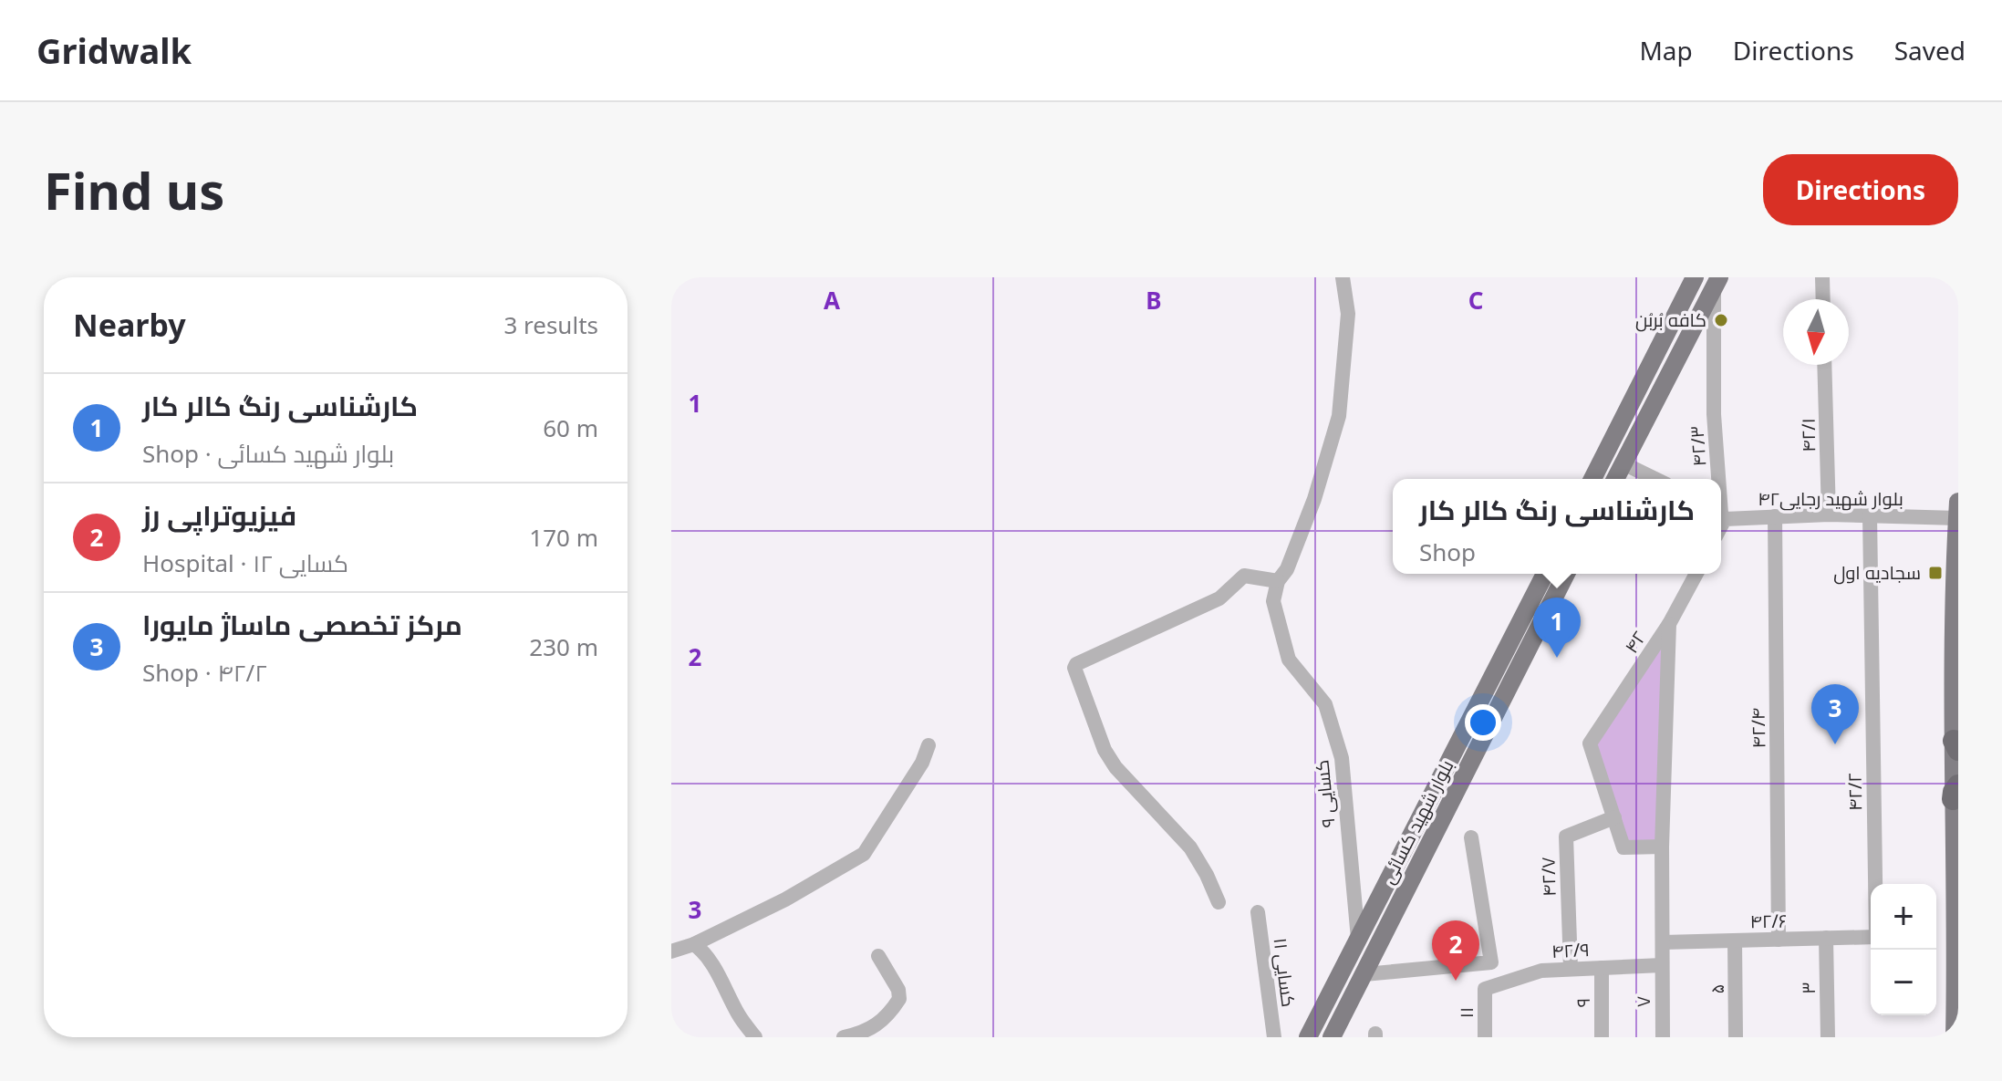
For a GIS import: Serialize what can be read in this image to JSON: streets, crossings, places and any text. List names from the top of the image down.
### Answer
{
  "streets": {
    "main road": ["بلوار شهید کسائی"],
    "street": [
      "۴۲/۱",
      "۴۲/۳",
      "بلوار شهید رجایی۴۲",
      "۴۲",
      "۴۲/۴",
      "۴۲/۲",
      "۹ کسایی",
      "۴۲/۷",
      "۴۲/۶",
      "۴۲/۹",
      "۱۱ کسایی",
      "۳",
      "۵",
      "۷",
      "۹",
      "۱۱"
    ]
  },
  "crossings": [
    ["۴۲/۱", "بلوار شهید رجایی۴۲"],
    ["بلوار شهید رجایی۴۲", "۴۲/۴"],
    ["بلوار شهید رجایی۴۲", "۴۲/۲"],
    ["۴۲", "۴۲/۷"],
    ["۴۲", "۴۲/۶"],
    ["۴۲", "۴۲/۹"],
    ["۴۲", "۷"],
    ["۴۲/۴", "۴۲/۶"],
    ["۹ کسایی", "بلوار شهید کسائی"],
    ["۴۲/۷", "۴۲/۹"],
    ["۴۲/۶", "۳"],
    ["۴۲/۶", "۵"],
    ["۴۲/۹", "۷"],
    ["۴۲/۹", "۹"],
    ["۴۲/۹", "۱۱"]
  ],
  "places": {
    "other": ["کافه بُربُن"],
    "transit": ["سجادیه اول"]
  },
  "north": "bottom",
  "page": {
    "header": "Gridwalk",
    "nav": ["Map", "Directions", "Saved"],
    "buttons": "Directions",
    "title": "Find us",
    "heading": ["Nearby", "3 results"],
    "list": [
      {
        "mark": "1",
        "name": "کارشناسی رنگ کالر کار",
        "note": "Shop · بلوار شهید کسائی",
        "value": "60 m"
      },
      {
        "mark": "2",
        "name": "فیزیوتراپی رز",
        "note": "Hospital · ۱۲ کسایی",
        "value": "170 m"
      },
      {
        "mark": "3",
        "name": "مرکز تخصصی ماساژ مایورا",
        "note": "Shop · ۴۲/۲",
        "value": "230 m"
      }
    ],
    "popup": ["کارشناسی رنگ کالر کار", "Shop"],
    "pins": ["1", "3", "2"],
    "map_buttons": ["+", "−"]
  },
  "grid": {
    "columns": ["A", "B", "C"],
    "rows": ["1", "2", "3"]
  }
}
